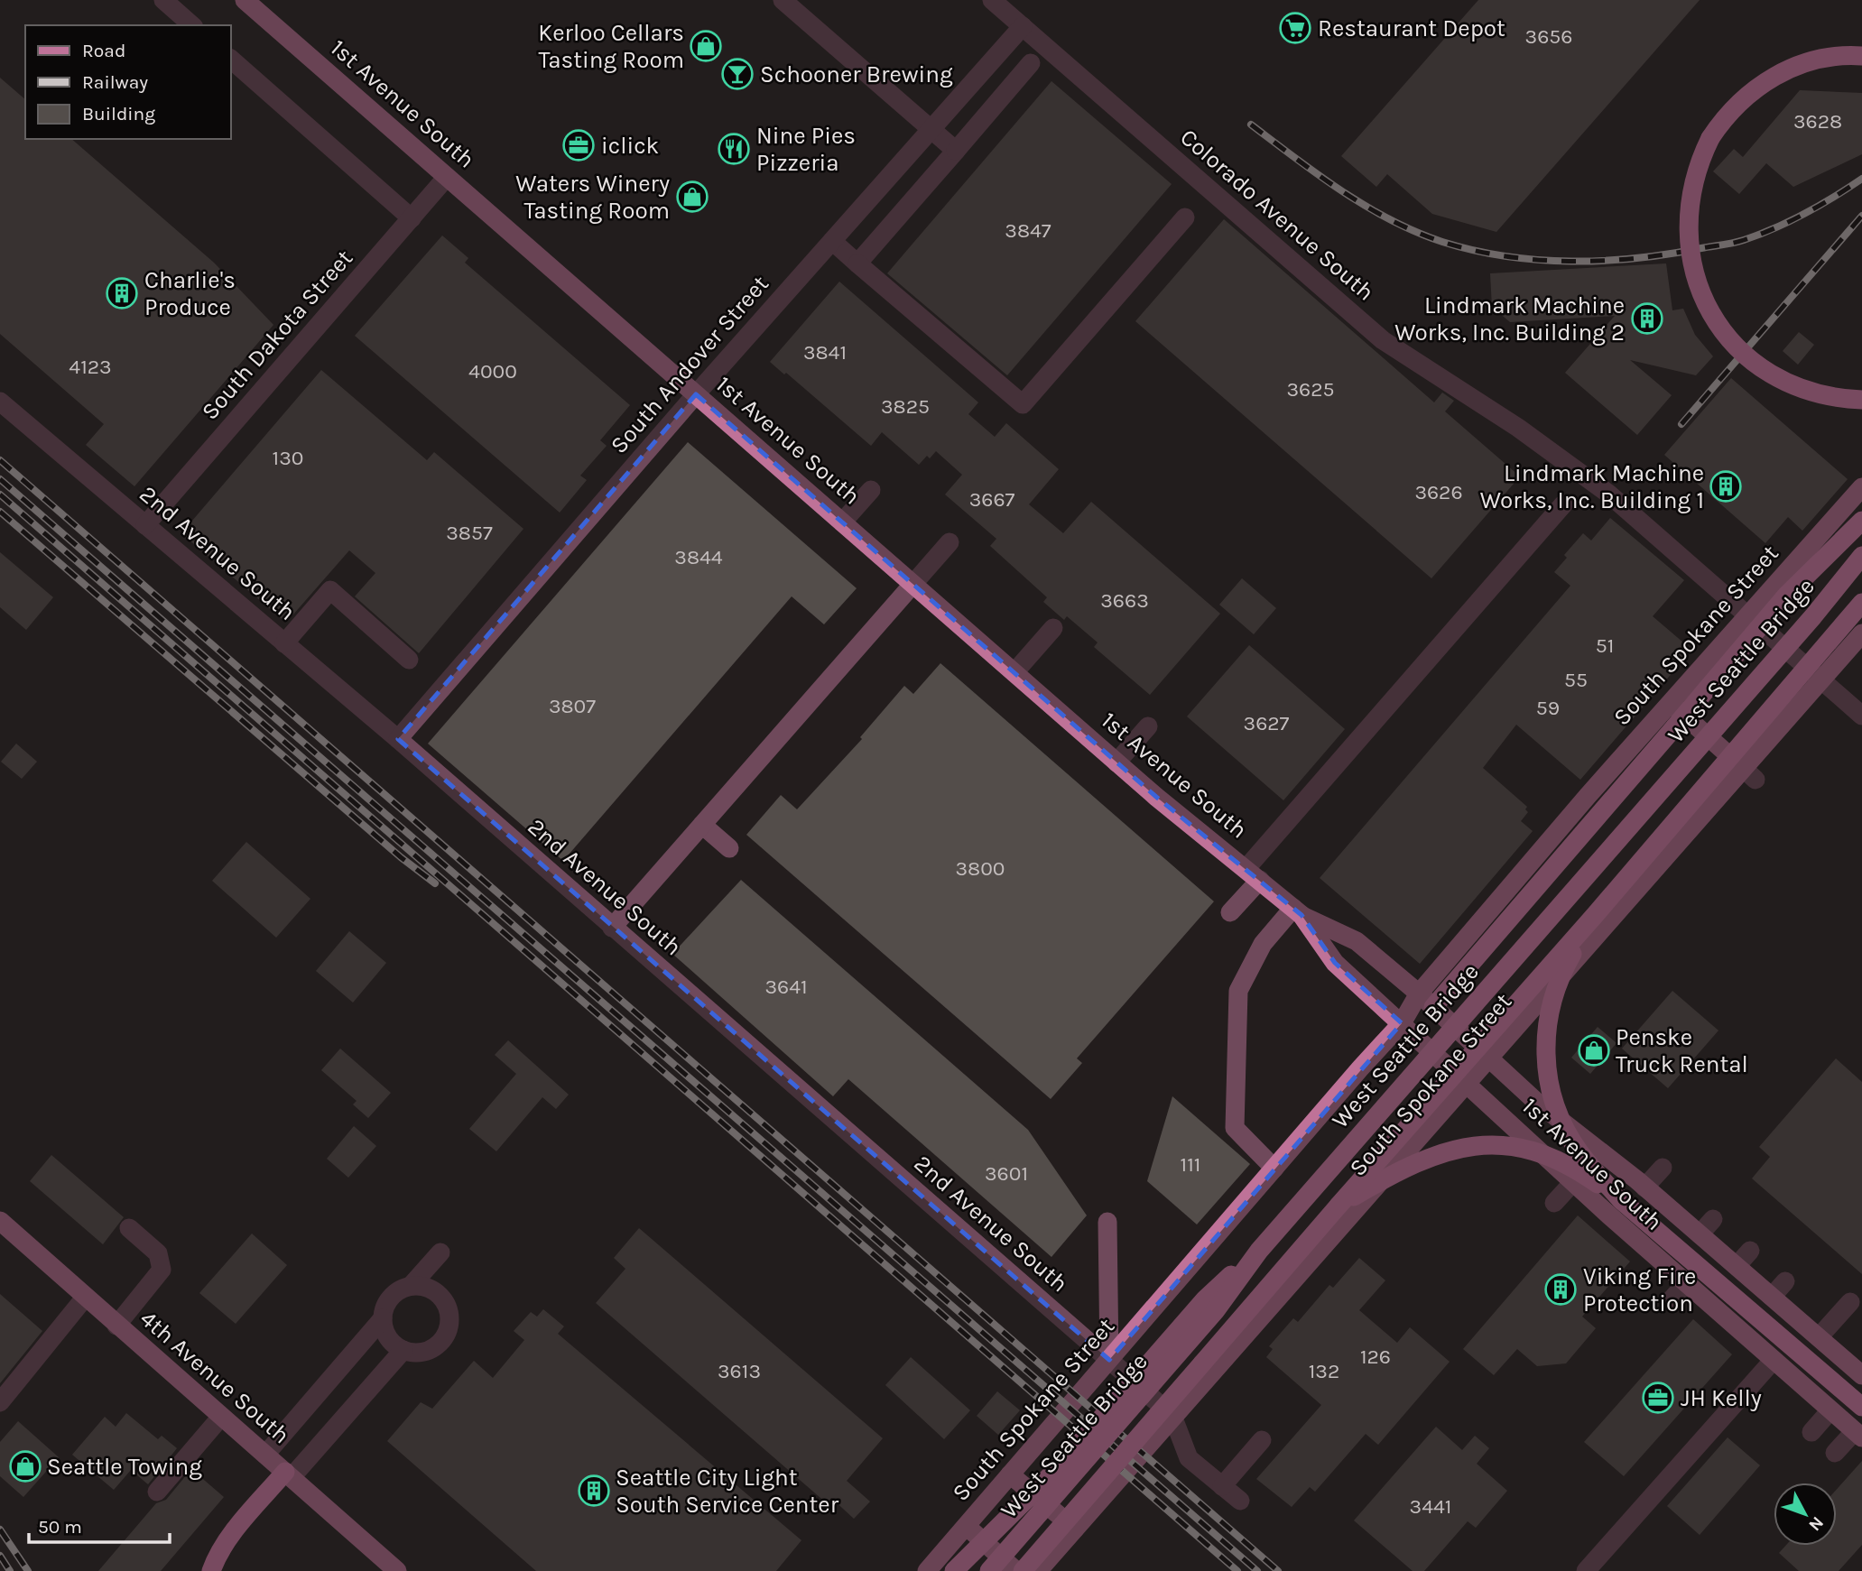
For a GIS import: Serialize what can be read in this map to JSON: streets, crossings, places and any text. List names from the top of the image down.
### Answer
{
  "streets": {
    "highway": ["West Seattle Bridge"],
    "main road": ["1st Avenue South", "South Spokane Street", "4th Avenue South"],
    "street": [
      "Colorado Avenue South",
      "South Dakota Street",
      "South Andover Street",
      "2nd Avenue South"
    ]
  },
  "crossings": [
    ["1st Avenue South", "South Dakota Street"],
    ["1st Avenue South", "South Andover Street"],
    ["1st Avenue South", "South Spokane Street"],
    ["Colorado Avenue South", "South Andover Street"],
    ["Colorado Avenue South", "South Spokane Street"],
    ["South Dakota Street", "2nd Avenue South"],
    ["South Andover Street", "2nd Avenue South"],
    ["2nd Avenue South", "South Spokane Street"]
  ],
  "places": {
    "supermarket": ["Restaurant Depot"],
    "shop": [
      "Kerloo Cellars Tasting Room",
      "Waters Winery Tasting Room",
      "Penske Truck Rental",
      "Seattle Towing"
    ],
    "bar": ["Schooner Brewing"],
    "office": ["iclick", "JH Kelly"],
    "restaurant": ["Nine Pies Pizzeria"],
    "building": [
      "Charlie's Produce",
      "Lindmark Machine Works, Inc. Building 2",
      "Lindmark Machine Works, Inc. Building 1",
      "Viking Fire Protection",
      "Seattle City Light South Service Center"
    ]
  },
  "house_numbers": [
    "3656",
    "3628",
    "3847",
    "3841",
    "4123",
    "4000",
    "3625",
    "3825",
    "130",
    "3626",
    "3667",
    "3857",
    "3844",
    "3663",
    "51",
    "55",
    "3807",
    "59",
    "3627",
    "3800",
    "3641",
    "111",
    "3601",
    "126",
    "3613",
    "132",
    "3441"
  ],
  "legend": ["Road", "Railway", "Building"],
  "scale_bar": "50 m",
  "north": "bottom right"
}
